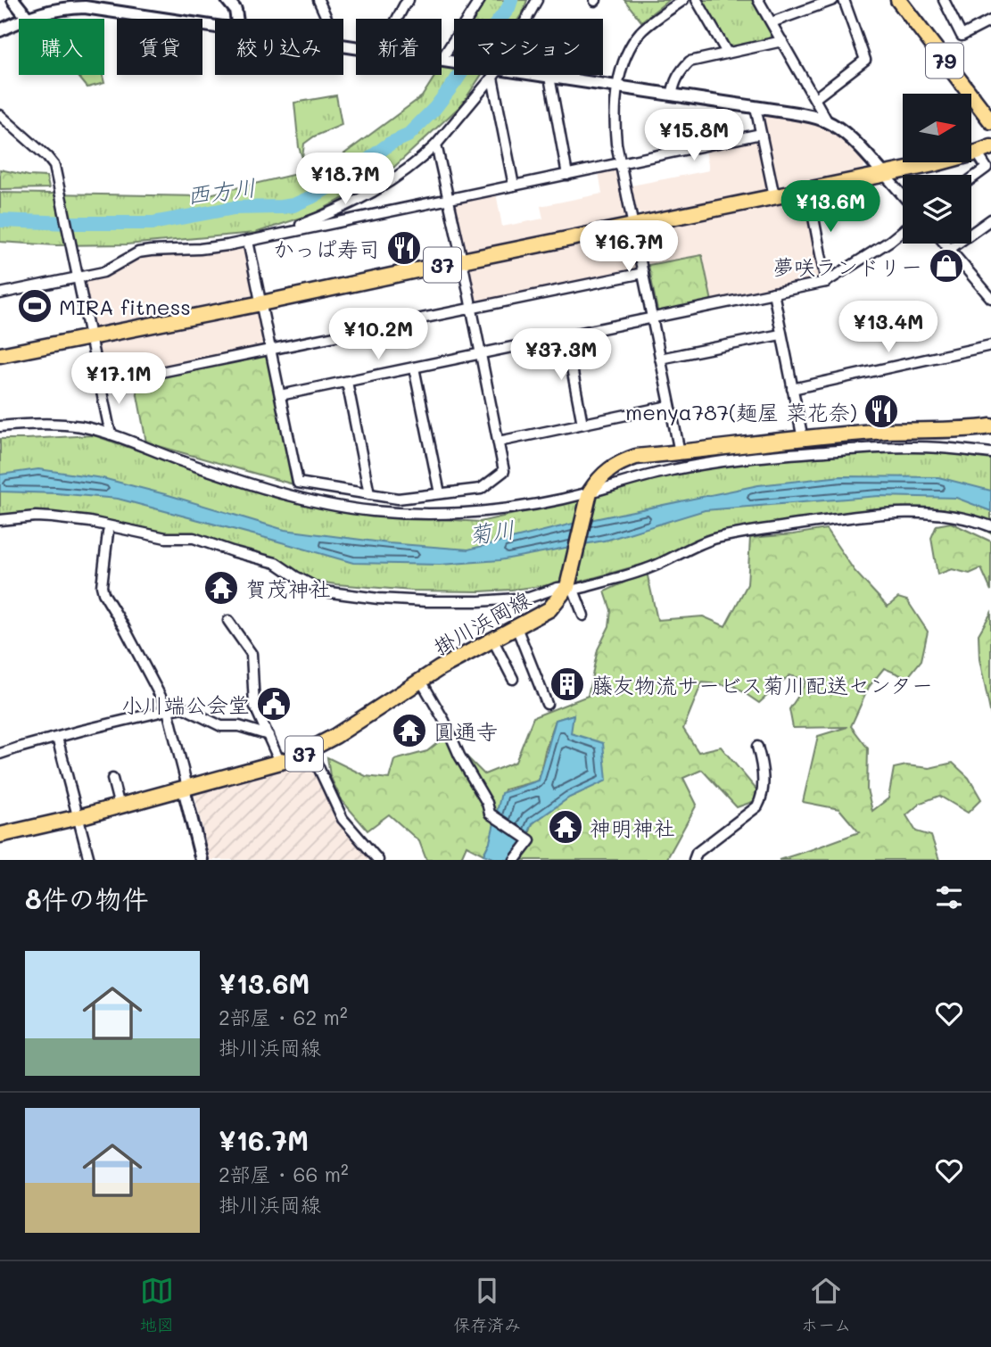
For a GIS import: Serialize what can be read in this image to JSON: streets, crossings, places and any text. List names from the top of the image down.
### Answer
{
  "streets": {
    "main road": ["79", "37", "掛川浜岡線"]
  },
  "water": ["西方川", "菊川"],
  "places": {
    "restaurant": ["かっぱ寿司", "menya787(麺屋 菜花奈)"],
    "shop": ["夢咲ランドリー"],
    "sports": ["MIRA fitness"],
    "temple": ["賀茂神社", "圓通寺", "神明神社"],
    "building": ["藤友物流サービス菊川配送センター"],
    "public building": ["小川端公会堂"]
  },
  "north": "right",
  "page": {
    "chip": [
      "購入",
      "賃貸",
      "絞り込み",
      "新着",
      "マンション"
    ],
    "price": [
      "¥15.8M",
      "¥18.7M",
      "¥13.6M",
      "¥16.7M",
      "¥13.4M",
      "¥10.2M",
      "¥37.3M",
      "¥17.1M"
    ],
    "heading": "8件の物件",
    "list": [
      {
        "name": "¥13.6M",
        "note": "2部屋 · 62 m² · 掛川浜岡線"
      },
      {
        "name": "¥16.7M",
        "note": "2部屋 · 66 m² · 掛川浜岡線"
      }
    ],
    "tabs": ["地図", "保存済み", "ホーム"]
  }
}
